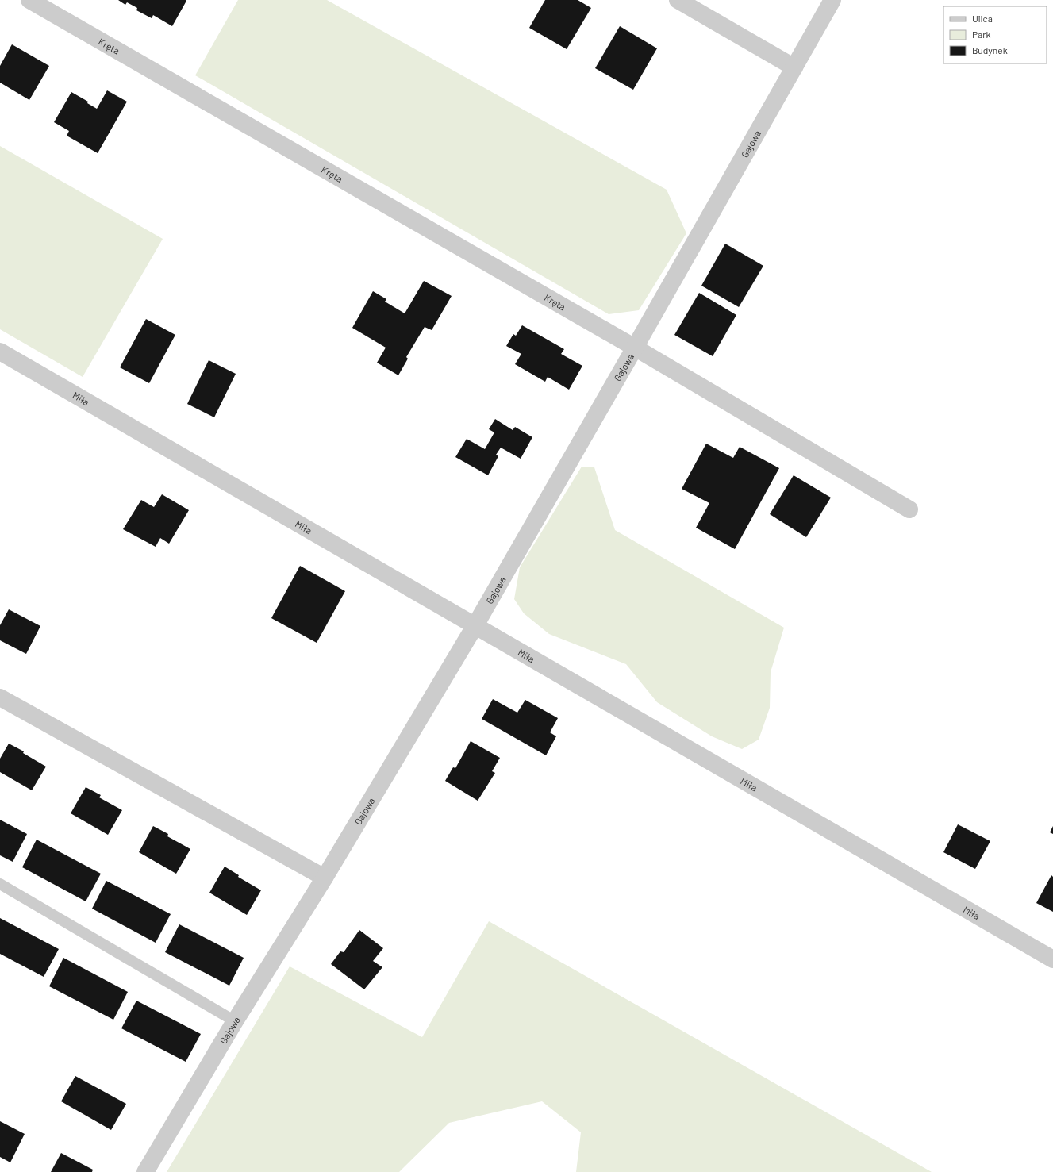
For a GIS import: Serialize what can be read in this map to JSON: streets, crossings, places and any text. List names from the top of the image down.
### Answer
{
  "streets": {
    "street": ["Kręta", "Gajowa", "Miła"]
  },
  "crossings": [
    ["Kręta", "Gajowa"],
    ["Gajowa", "Miła"]
  ],
  "legend": ["Ulica", "Park", "Budynek"]
}
